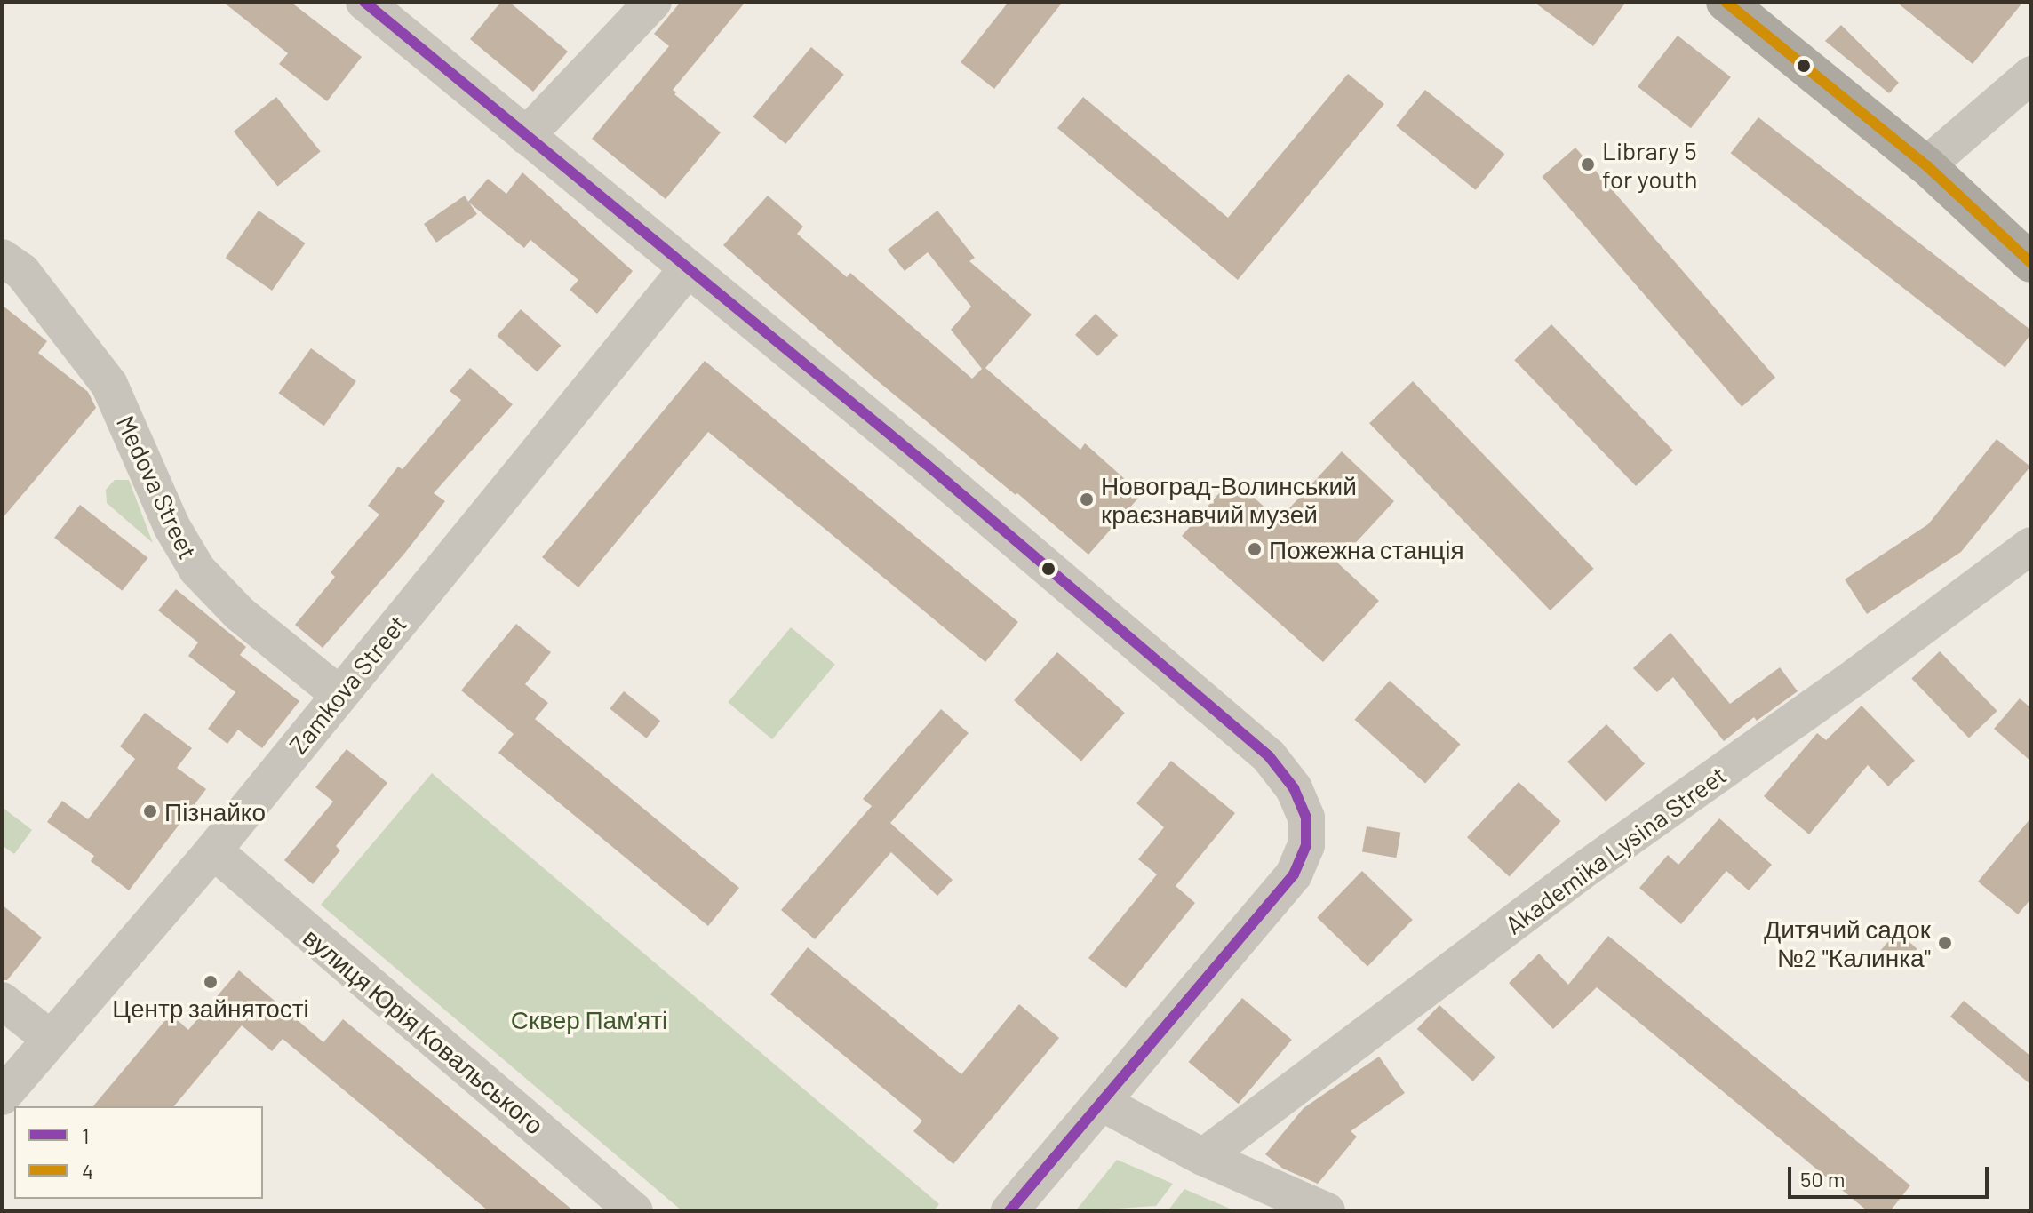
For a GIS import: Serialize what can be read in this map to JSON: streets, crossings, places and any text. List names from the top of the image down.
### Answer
{
  "streets": {
    "street": [
      "Medova Street",
      "Zamkova Street",
      "Akademika Lysina Street",
      "вулиця Юрія Ковальського"
    ]
  },
  "crossings": [
    ["Medova Street", "Zamkova Street"],
    ["Zamkova Street", "вулиця Юрія Ковальського"]
  ],
  "parks": ["Сквер Пам'яті"],
  "places": [
    "Library 5 for youth",
    "Новоград-Волинський краєзнавчий музей",
    "Пожежна станція",
    "Пізнайко",
    "Дитячий садок №2 \"Калинка\"",
    "Центр зайнятості"
  ],
  "lines": ["transit line 1", "transit line 4"],
  "legend": ["1", "4"],
  "scale_bar": "50 m"
}
